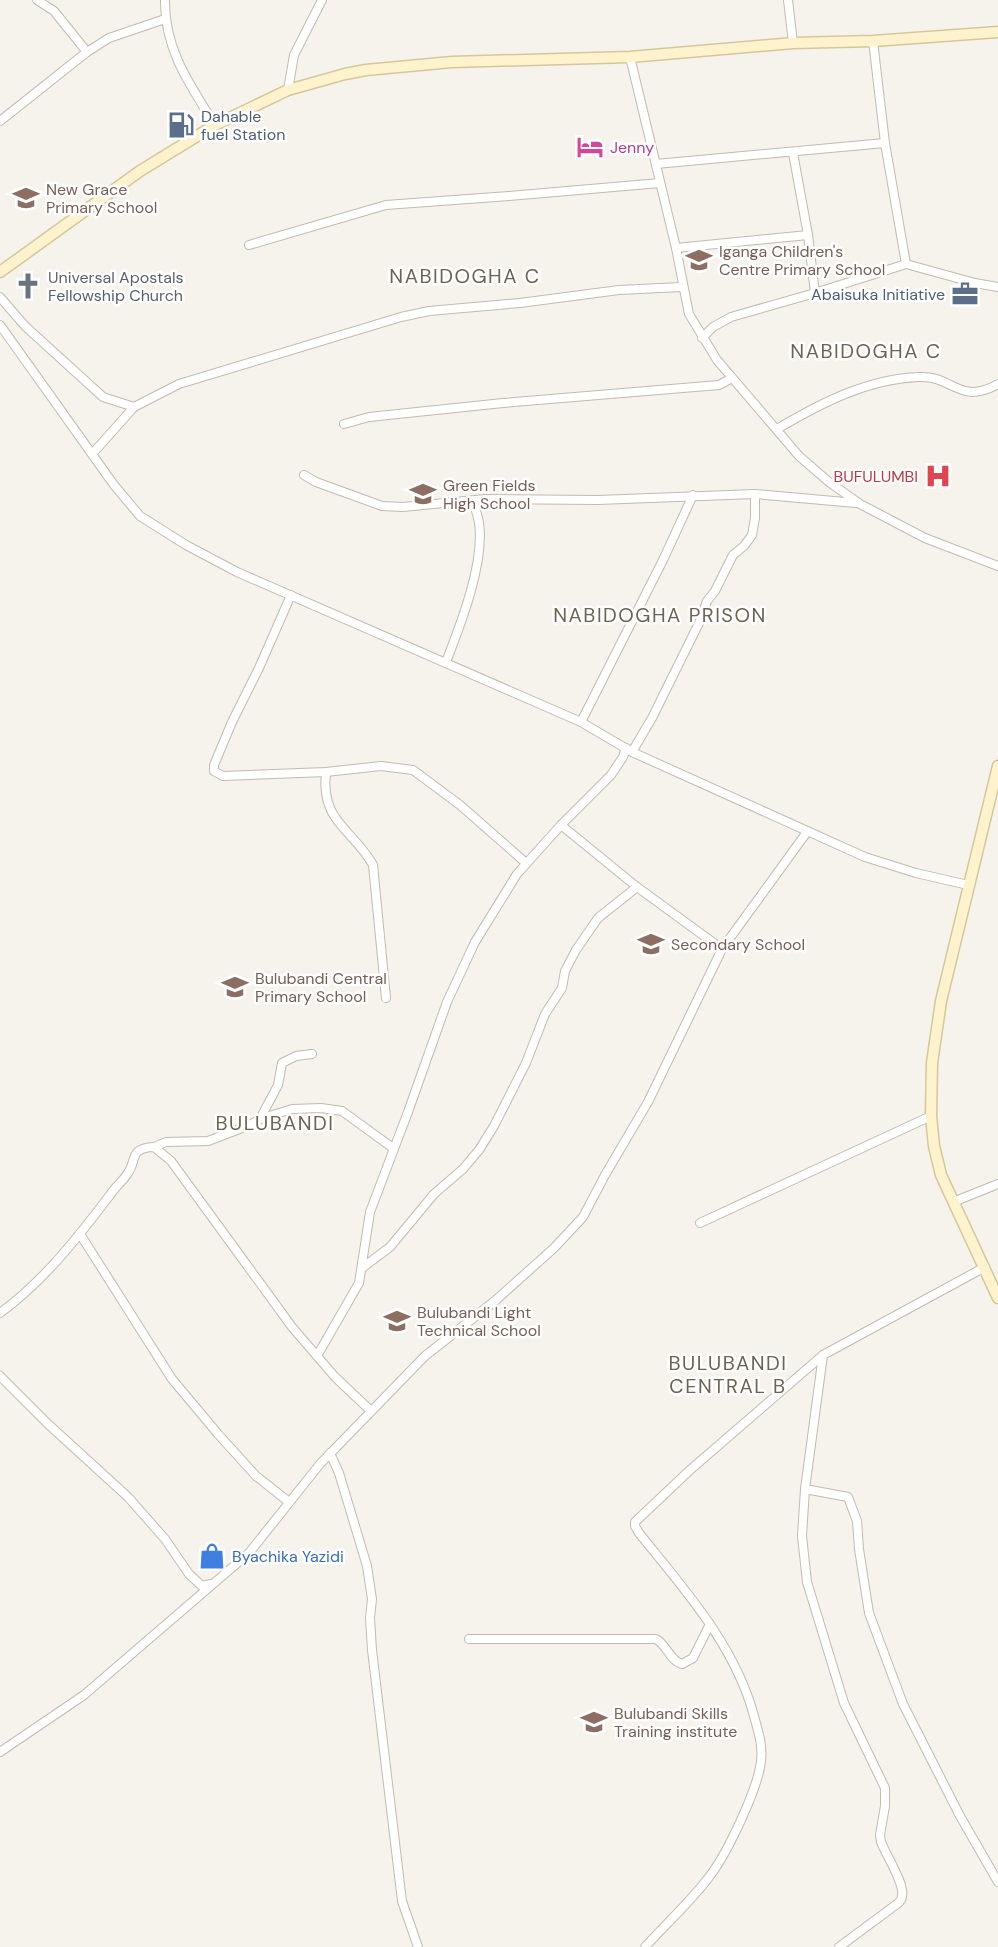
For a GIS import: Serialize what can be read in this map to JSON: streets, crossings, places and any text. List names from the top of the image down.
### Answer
{
  "districts": [
    "NABIDOGHA C",
    "NABIDOGHA C",
    "NABIDOGHA PRISON",
    "BULUBANDI",
    "BULUBANDI CENTRAL B"
  ],
  "places": {
    "fuel station": ["Dahable fuel Station"],
    "hotel": ["Jenny"],
    "school or university": [
      "New Grace Primary School",
      "Iganga Children's Centre Primary School",
      "Green Fields High School",
      "Secondary School",
      "Bulubandi Central Primary School",
      "Bulubandi Light Technical School",
      "Bulubandi Skills Training institute"
    ],
    "church": ["Universal Apostals Fellowship Church"],
    "office": ["Abaisuka Initiative"],
    "hospital": ["BUFULUMBI"],
    "shop": ["Byachika Yazidi"]
  }
}
